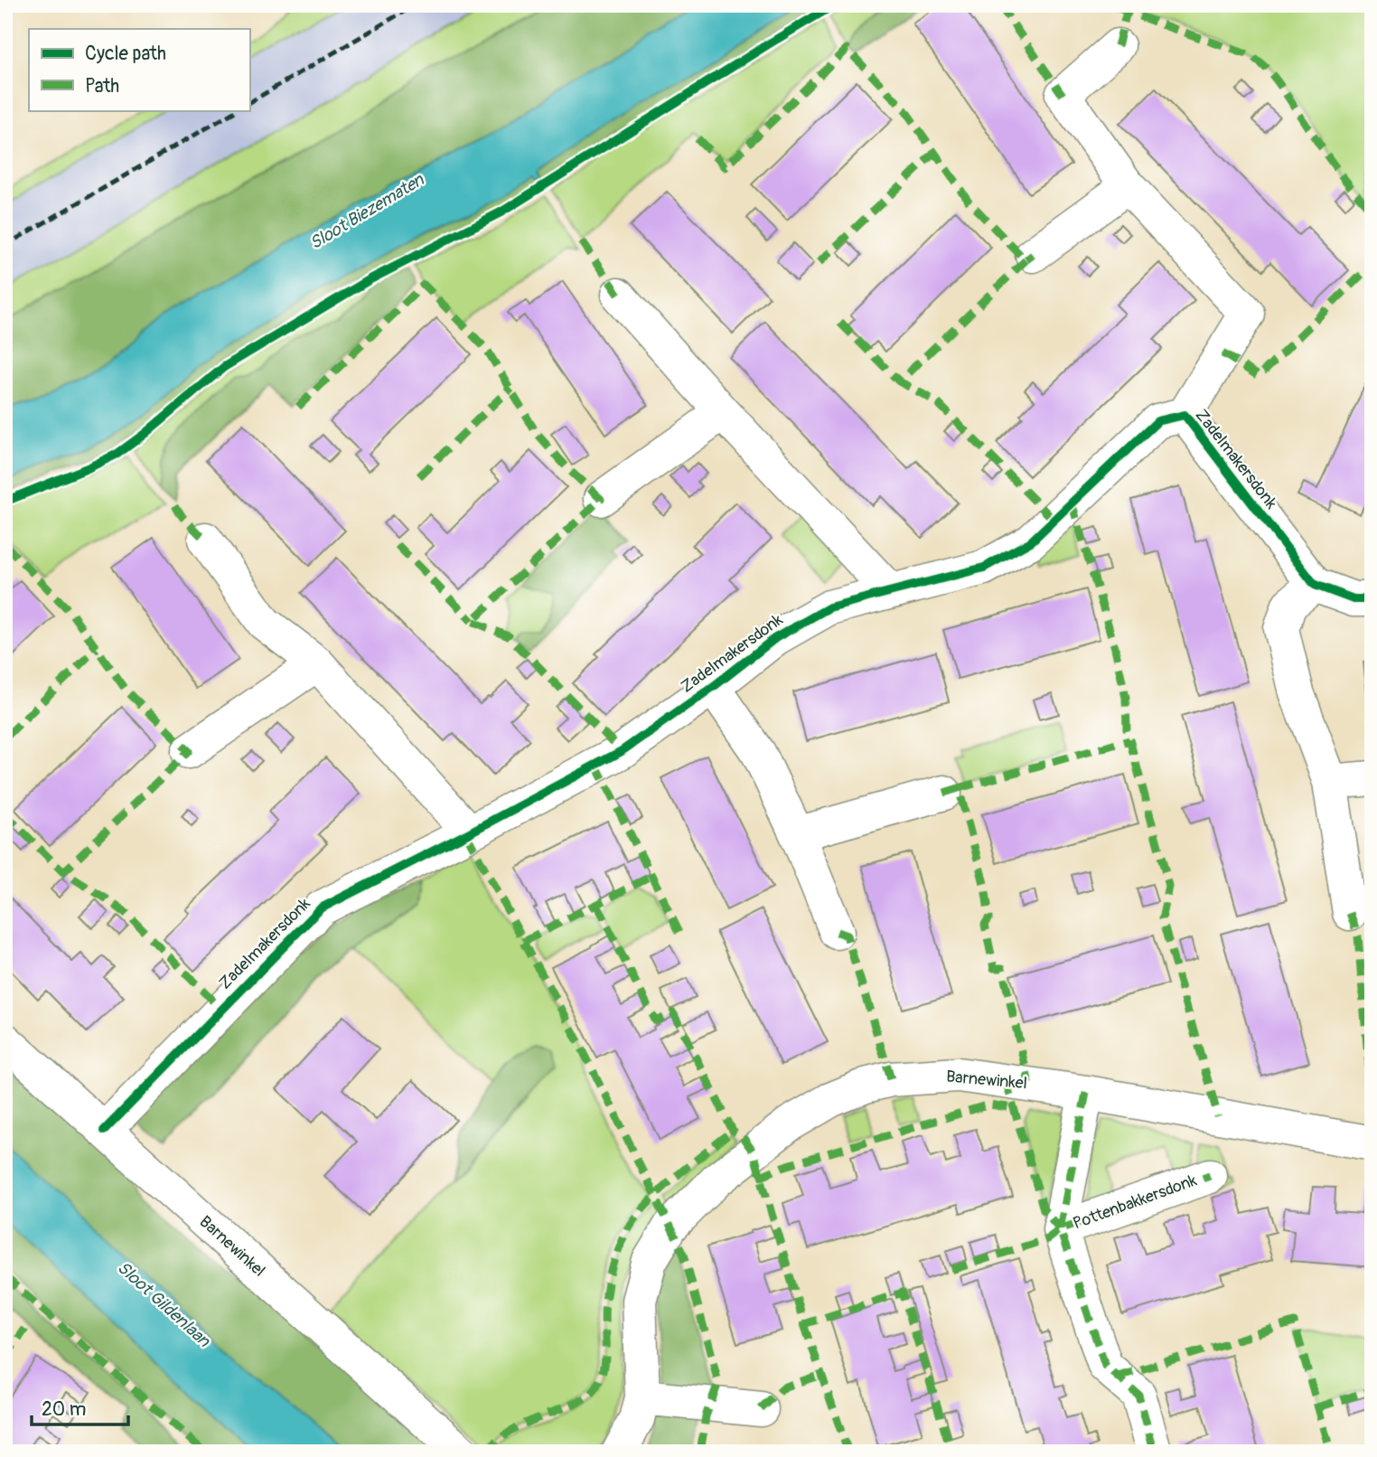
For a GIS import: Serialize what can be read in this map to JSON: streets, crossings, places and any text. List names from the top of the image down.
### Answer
{
  "streets": {
    "street": ["Zadelmakersdonk", "Barnewinkel", "Pottenbakkersdonk"]
  },
  "crossings": [
    ["Zadelmakersdonk", "Barnewinkel"],
    ["Barnewinkel", "Pottenbakkersdonk"]
  ],
  "water": ["Sloot Biezematen", "Sloot Gildenlaan"],
  "legend": ["Cycle path", "Path"],
  "scale_bar": "20 m"
}
